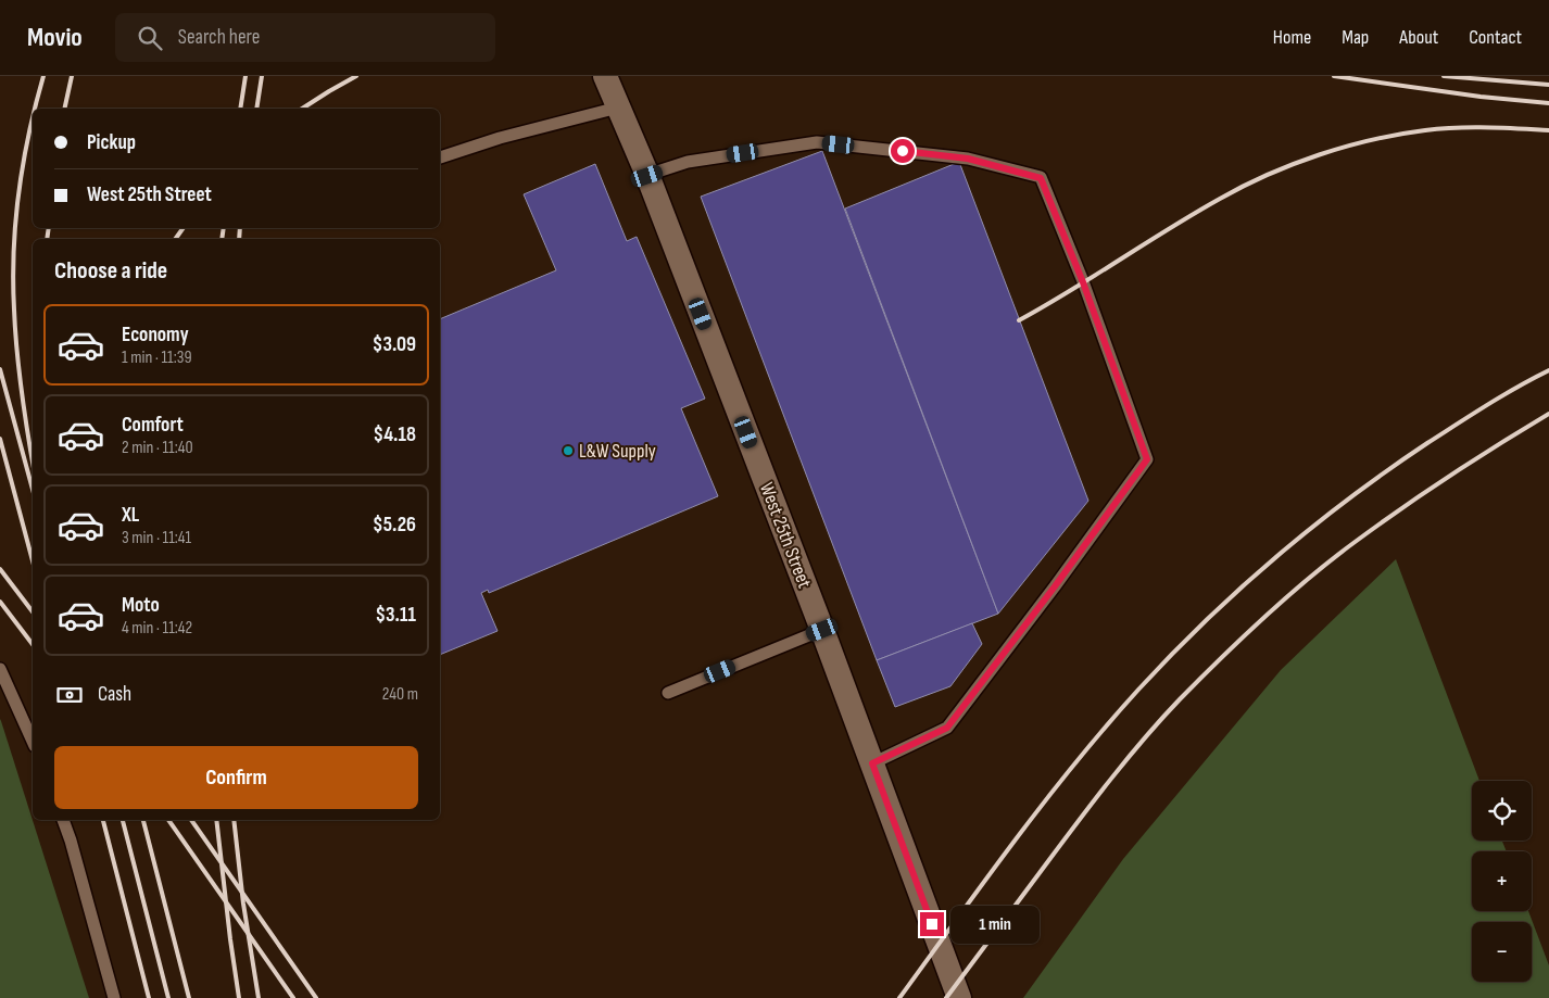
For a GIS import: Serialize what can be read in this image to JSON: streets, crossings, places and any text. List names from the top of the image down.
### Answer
{
  "streets": {
    "street": ["West 25th Street"]
  },
  "places": ["L&W Supply"],
  "page": {
    "header": "Movio",
    "search": "Search here",
    "nav": [
      "Home",
      "Map",
      "About",
      "Contact"
    ],
    "banner": ["Pickup", "West 25th Street"],
    "heading": "Choose a ride",
    "list": [
      {
        "name": "Economy",
        "note": "1 min · 11:39",
        "value": "$3.09"
      },
      {
        "name": "Comfort",
        "note": "2 min · 11:40",
        "value": "$4.18"
      },
      {
        "name": "XL",
        "note": "3 min · 11:41",
        "value": "$5.26"
      },
      {
        "name": "Moto",
        "note": "4 min · 11:42",
        "value": "$3.11"
      }
    ],
    "pay": ["Cash", "240 m"],
    "buttons": "Confirm",
    "map_buttons": ["+", "−"],
    "bubble": "1 min"
  }
}
